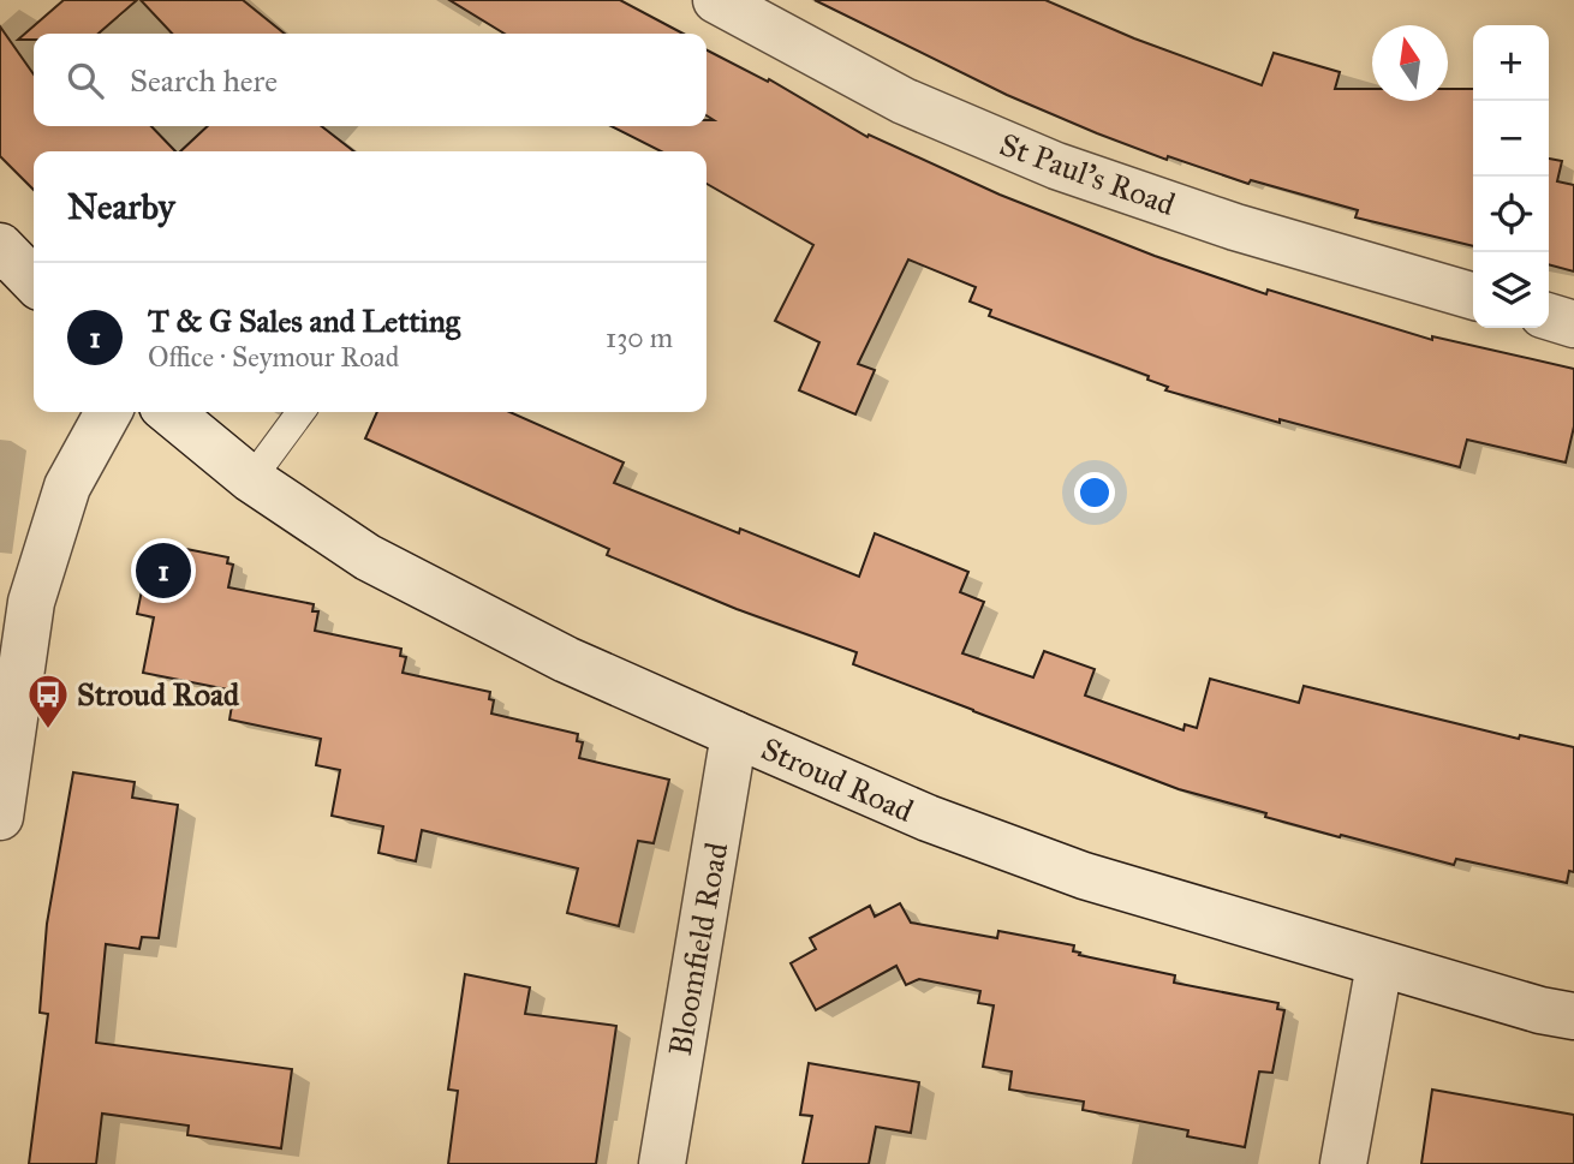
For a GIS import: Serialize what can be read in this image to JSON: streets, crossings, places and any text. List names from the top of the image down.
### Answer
{
  "streets": {
    "street": ["St Paul's Road", "Stroud Road", "Bloomfield Road"]
  },
  "crossings": [
    ["Stroud Road", "Bloomfield Road"]
  ],
  "places": {
    "bus stop": ["Stroud Road"]
  },
  "north": "top",
  "page": {
    "map_buttons": ["+", "−"],
    "search": "Search here",
    "heading": "Nearby",
    "list": [
      {
        "mark": "1",
        "name": "T & G Sales and Letting",
        "note": "Office · Seymour Road",
        "value": "130 m"
      }
    ],
    "pins": "1"
  }
}
